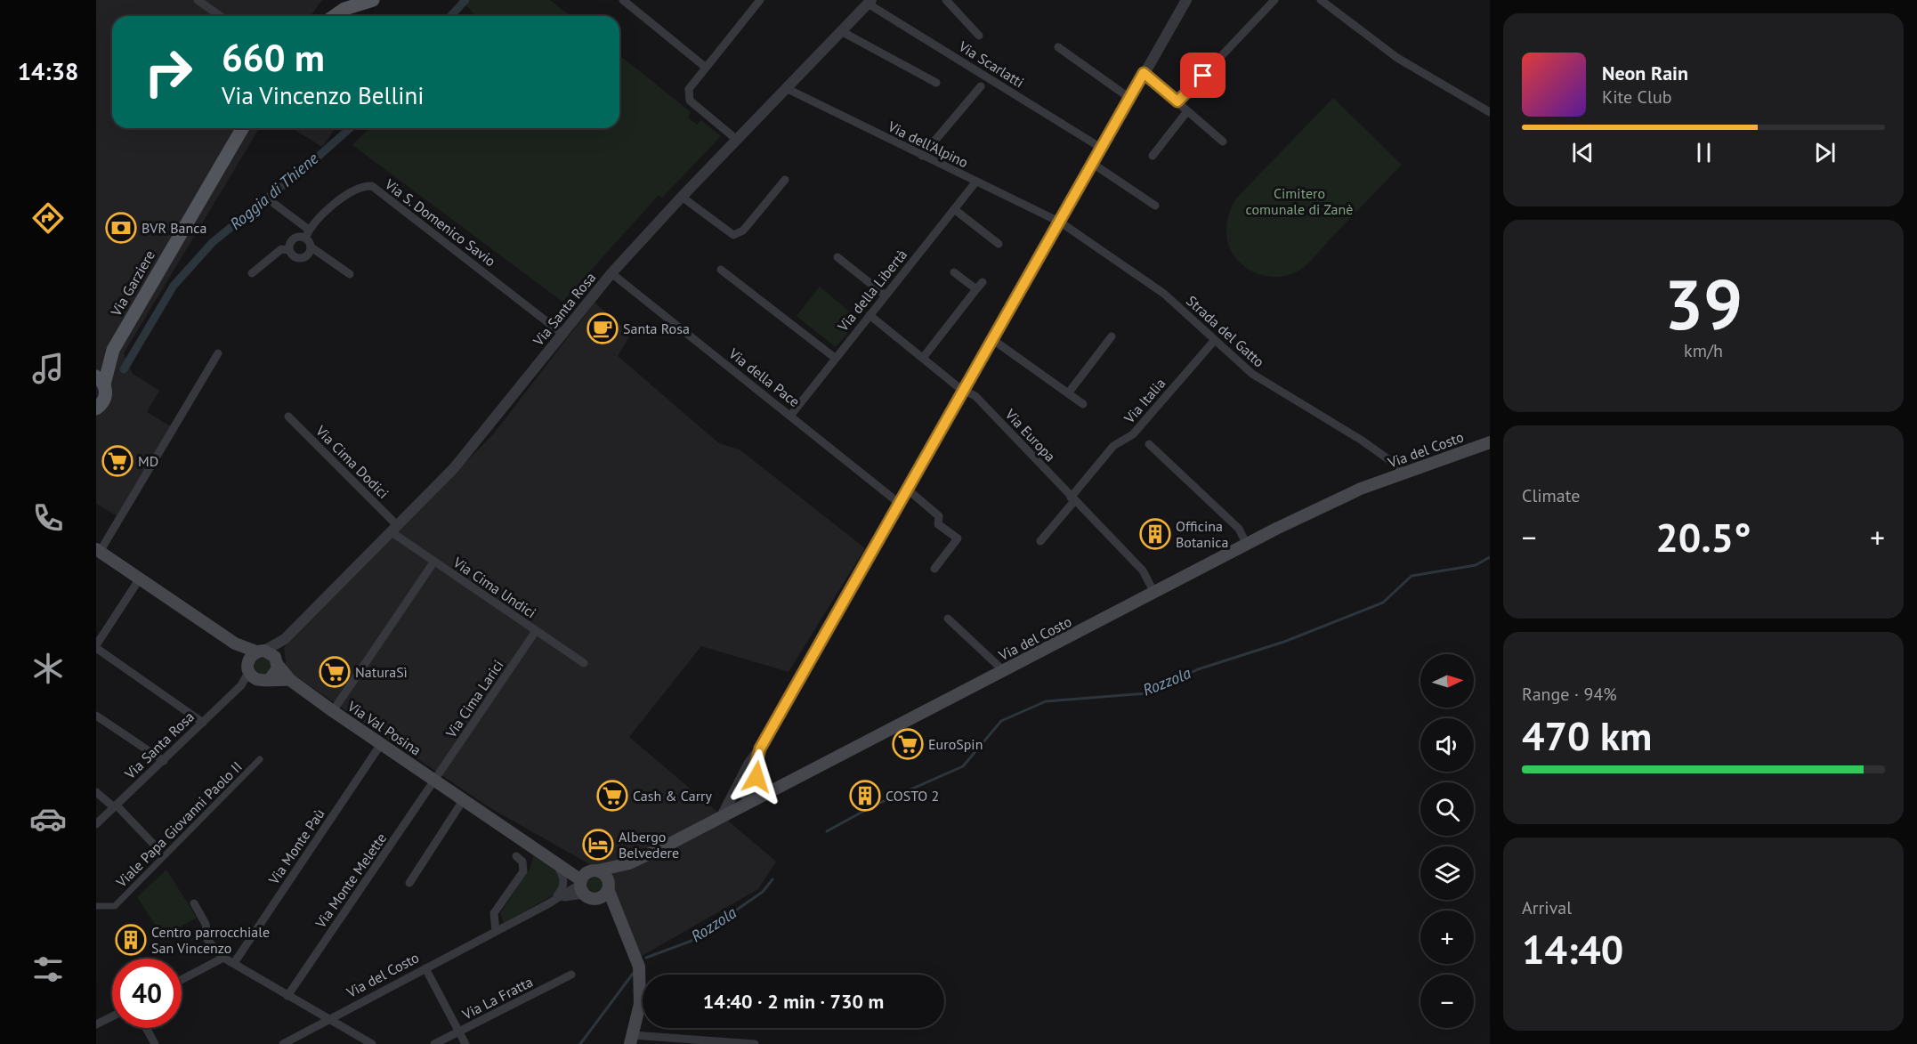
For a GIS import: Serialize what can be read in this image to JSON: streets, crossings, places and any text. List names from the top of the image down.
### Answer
{
  "streets": {
    "main road": ["Via Garziere", "Via del Costo", "Via Val Posina"],
    "street": [
      "Via Scarlatti",
      "Via dell'Alpino",
      "Via S. Domenico Savio",
      "Via della Libertà",
      "Via Santa Rosa",
      "Strada del Gatto",
      "Via della Pace",
      "Via Italia",
      "Via Europa",
      "Via Cima Dodici",
      "Via Cima Undici",
      "Via Cima Larici",
      "Viale Papa Giovanni Paolo II",
      "Via Monte Paù",
      "Via Monte Melette",
      "Via La Fratta"
    ]
  },
  "crossings": [
    ["Via Scarlatti", "Via Santa Rosa"],
    ["Via dell'Alpino", "Via della Libertà"],
    ["Via dell'Alpino", "Via Santa Rosa"],
    ["Via dell'Alpino", "Strada del Gatto"],
    ["Via S. Domenico Savio", "Via Santa Rosa"],
    ["Via della Libertà", "Via della Pace"],
    ["Via della Libertà", "Via Europa"],
    ["Via Santa Rosa", "Via della Pace"],
    ["Via Santa Rosa", "Via Cima Dodici"],
    ["Via Santa Rosa", "Via Cima Undici"],
    ["Via Santa Rosa", "Via Val Posina"],
    ["Strada del Gatto", "Via Italia"],
    ["Strada del Gatto", "Via del Costo"],
    ["Via Italia", "Via Europa"],
    ["Via Europa", "Via del Costo"],
    ["Via del Costo", "Via Val Posina"],
    ["Via Cima Dodici", "Via Cima Undici"],
    ["Via Cima Undici", "Via Cima Larici"],
    ["Via Cima Larici", "Via Val Posina"],
    ["Via Cima Larici", "Via Monte Melette"],
    ["Via Val Posina", "Via Monte Paù"],
    ["Via Val Posina", "Via Monte Melette"]
  ],
  "water": ["Roggia di Thiene", "Rozzola"],
  "parks": ["Cimitero comunale di Zanè"],
  "places": {
    "bank": ["BVR Banca"],
    "cafe": ["Santa Rosa"],
    "supermarket": [
      "MD",
      "NaturaSì",
      "EuroSpin",
      "Cash & Carry"
    ],
    "building": ["Officina Botanica", "COSTO 2", "Centro parrocchiale San Vincenzo"],
    "hotel": ["Albergo Belvedere"]
  },
  "north": "right",
  "page": {
    "tabs": "14:38",
    "turn": ["660 m", "Via Vincenzo Bellini"],
    "song": ["Neon Rain", "Kite Club"],
    "tile": [
      ["39", "km/h"],
      "Climate",
      ["Range · 94%", "470 km"],
      ["Arrival", "14:40"]
    ],
    "heat": ["−", "20.5°", "+"],
    "map_buttons": ["+", "−"],
    "limit": "40",
    "trip": "14:40 · 2 min · 730 m"
  }
}
